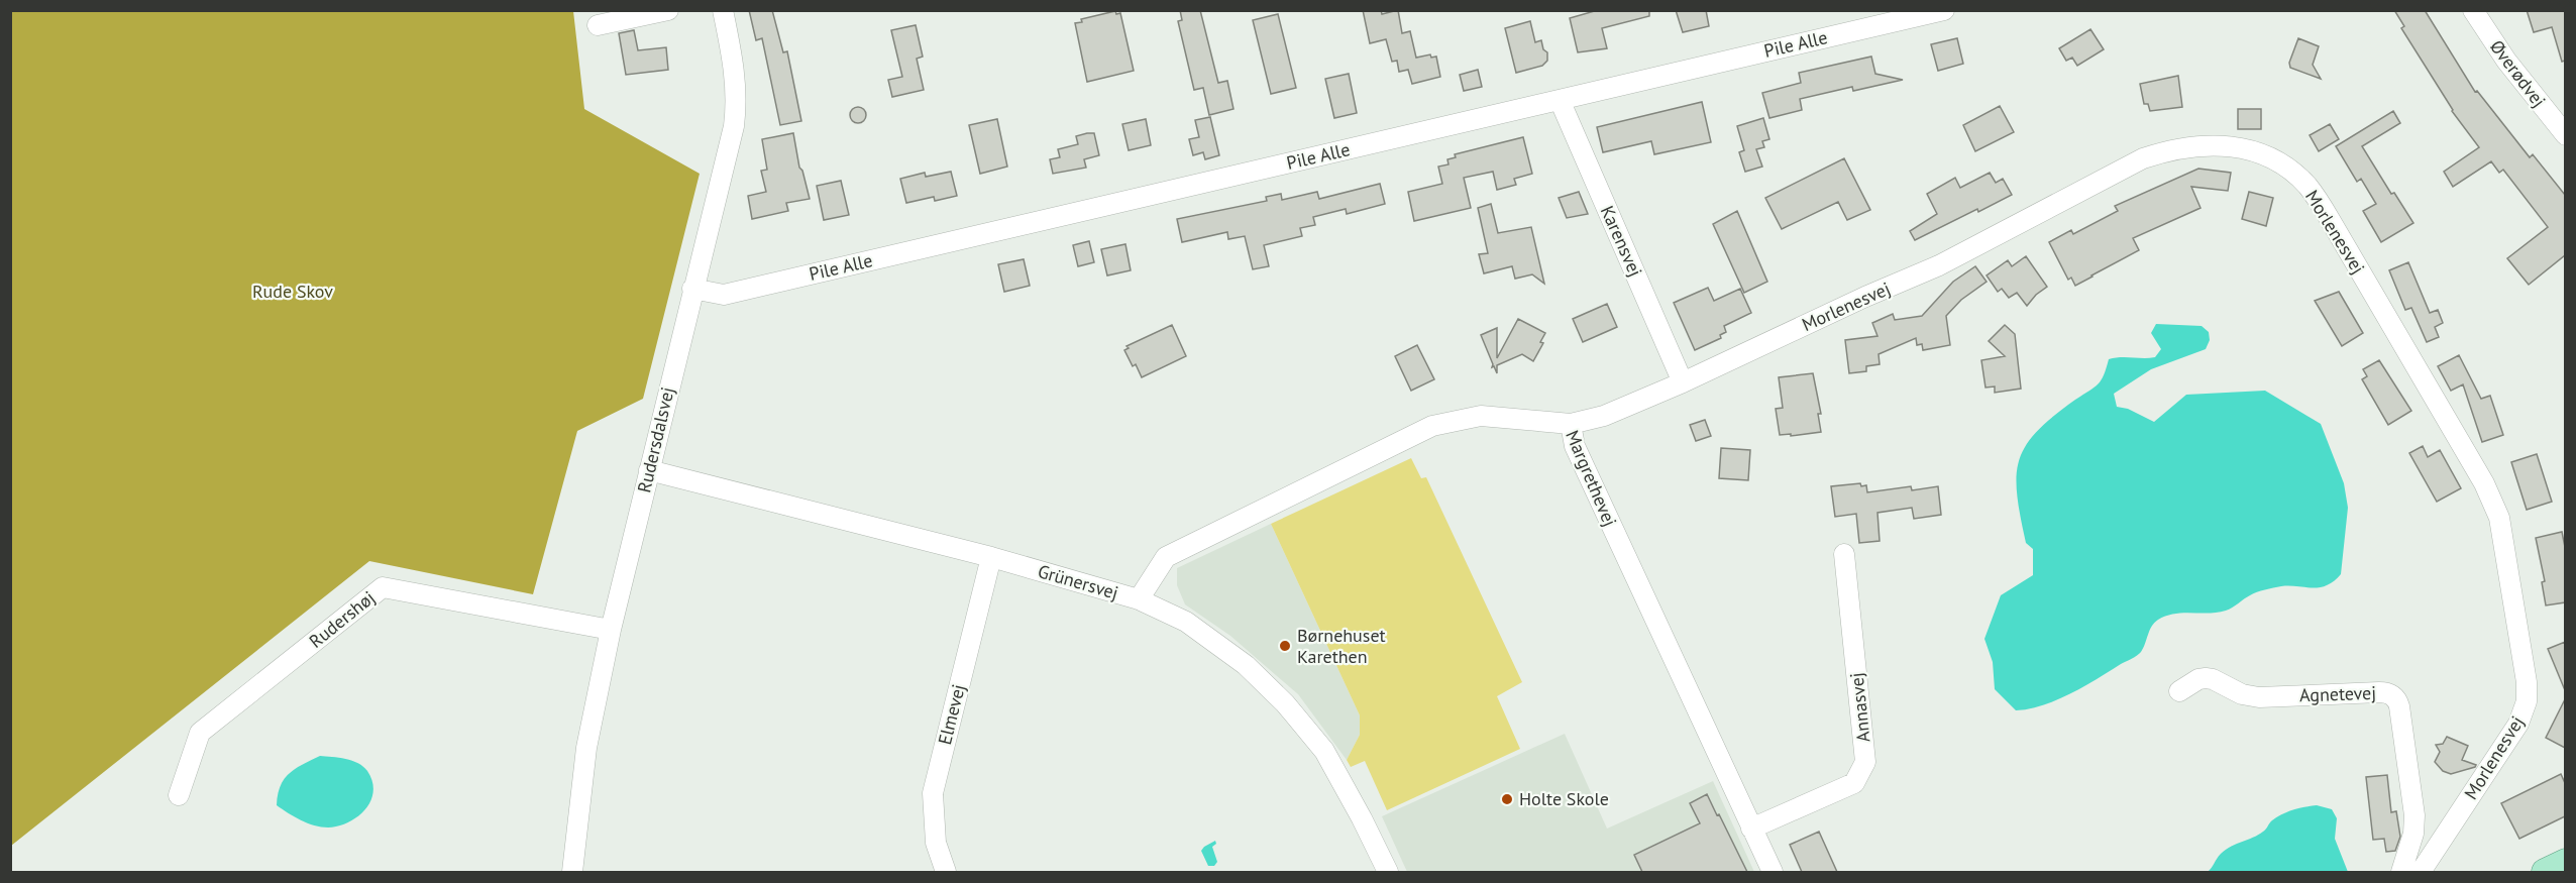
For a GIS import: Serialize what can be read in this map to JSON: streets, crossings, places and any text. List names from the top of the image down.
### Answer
{
  "streets": {
    "street": [
      "Pile Alle",
      "Øverødvej",
      "Morlenesvej",
      "Karensvej",
      "Rudersdalsvej",
      "Margrethevej",
      "Grünersvej",
      "Rudershøj",
      "Agnetevej",
      "Annasvej",
      "Elmevej"
    ]
  },
  "crossings": [
    ["Pile Alle", "Karensvej"],
    ["Pile Alle", "Rudersdalsvej"],
    ["Morlenesvej", "Karensvej"],
    ["Morlenesvej", "Margrethevej"],
    ["Rudersdalsvej", "Grünersvej"],
    ["Rudersdalsvej", "Rudershøj"],
    ["Margrethevej", "Grünersvej"],
    ["Margrethevej", "Annasvej"],
    ["Grünersvej", "Elmevej"]
  ],
  "parks": ["Rude Skov"],
  "places": ["Børnehuset Karethen", "Holte Skole"]
}
